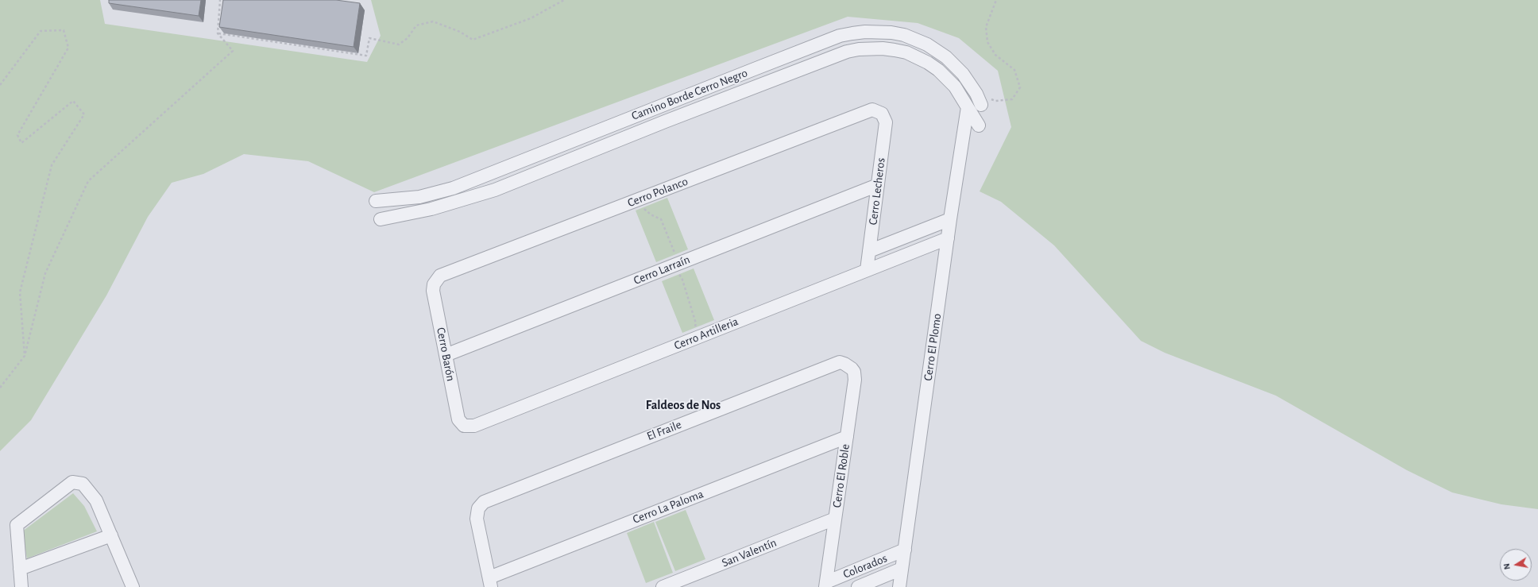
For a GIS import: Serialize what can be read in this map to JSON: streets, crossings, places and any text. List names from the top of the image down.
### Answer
{
  "streets": {
    "street": [
      "Camino Borde Cerro Negro",
      "Cerro Lecheros",
      "Cerro Polanco",
      "Cerro Larraín",
      "Cerro Artilleria",
      "Cerro El Plomo",
      "Cerro Barón",
      "El Fraile",
      "Cerro El Roble",
      "Cerro La Paloma",
      "San Valentín",
      "Colorados"
    ]
  },
  "crossings": [
    ["Camino Borde Cerro Negro", "Cerro El Plomo"],
    ["Cerro Lecheros", "Cerro Polanco"],
    ["Cerro Lecheros", "Cerro Larraín"],
    ["Cerro Lecheros", "Cerro Artilleria"],
    ["Cerro Polanco", "Cerro Barón"],
    ["Cerro Larraín", "Cerro Barón"],
    ["Cerro Artilleria", "Cerro El Plomo"],
    ["Cerro Artilleria", "Cerro Barón"],
    ["Cerro El Plomo", "Colorados"],
    ["El Fraile", "Cerro El Roble"],
    ["El Fraile", "Cerro La Paloma"],
    ["Cerro El Roble", "Cerro La Paloma"],
    ["Cerro El Roble", "San Valentín"],
    ["Cerro El Roble", "Colorados"]
  ],
  "districts": ["Faldeos de Nos"],
  "north": "left"
}
